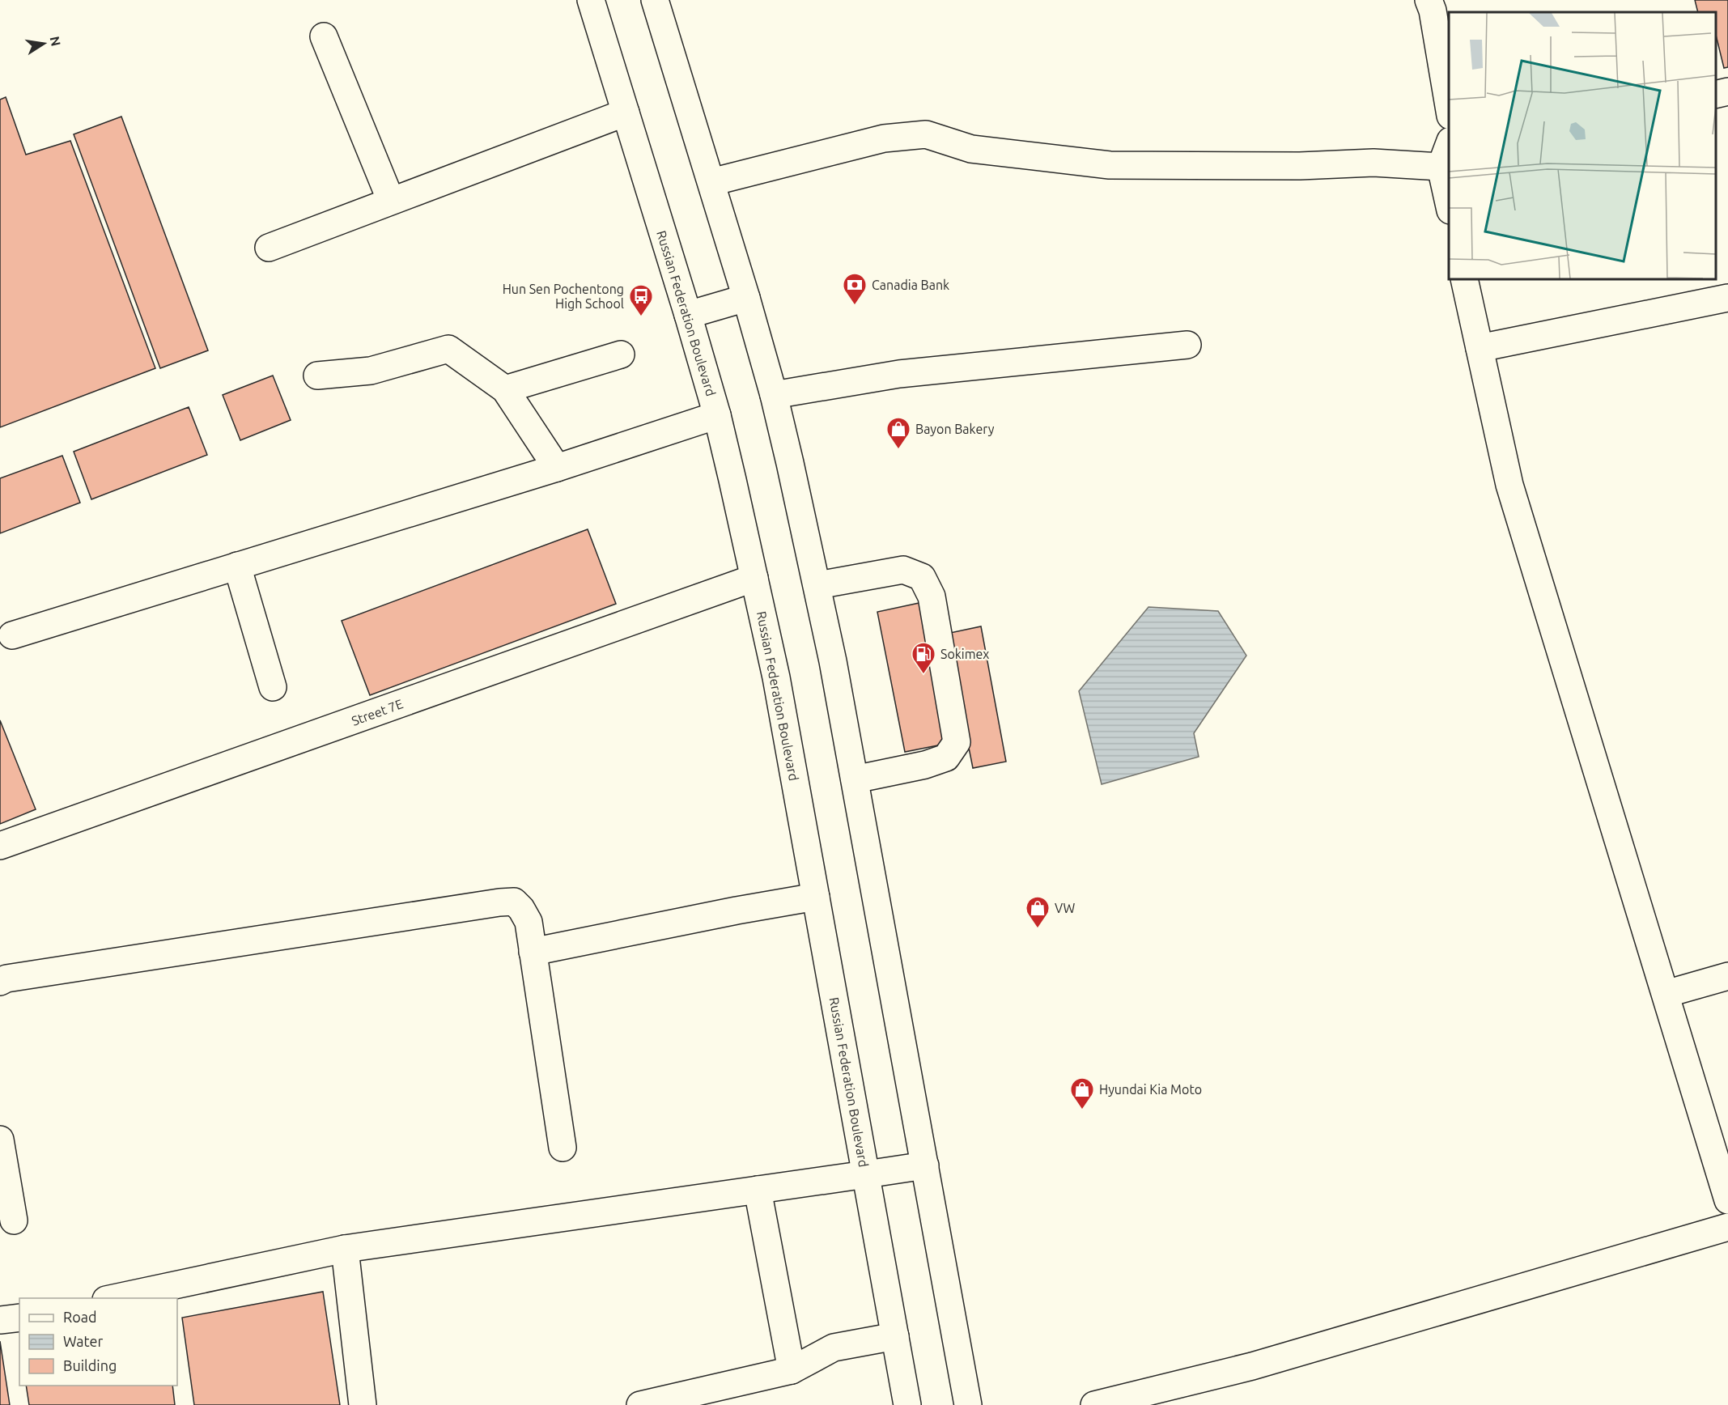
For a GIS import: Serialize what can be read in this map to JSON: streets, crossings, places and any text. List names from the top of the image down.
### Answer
{
  "streets": {
    "main road": ["Russian Federation Boulevard", "Street 7E"]
  },
  "crossings": [
    ["Russian Federation Boulevard", "Street 7E"]
  ],
  "places": {
    "bank": ["Canadia Bank"],
    "bus stop": ["Hun Sen Pochentong High School"],
    "shop": ["Bayon Bakery", "VW", "Hyundai Kia Moto"],
    "fuel station": ["Sokimex"]
  },
  "legend": ["Road", "Water", "Building"],
  "north": "right"
}
